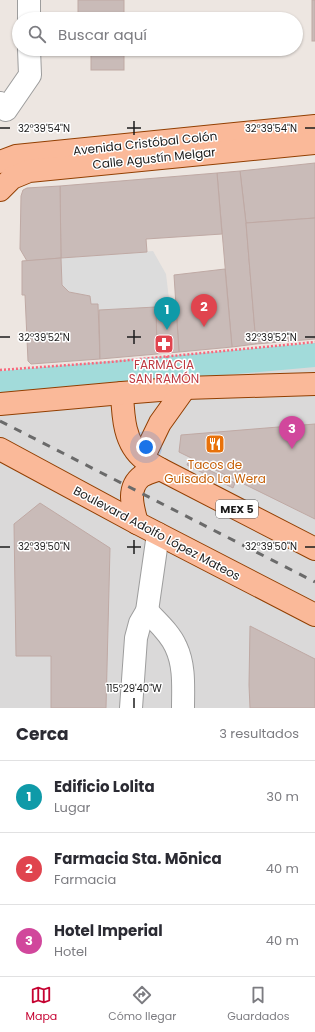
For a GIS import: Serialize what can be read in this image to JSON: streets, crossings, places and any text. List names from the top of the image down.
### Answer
{
  "streets": {
    "main road": [
      "Avenida Cristóbal Colón",
      "Calle Agustín Melgar",
      "MEX 5",
      "Boulevard Adolfo López Mateos"
    ]
  },
  "places": {
    "pharmacy": ["FARMACIA SAN RAMÓN"],
    "restaurant": ["Tacos de Guisado La Wera"]
  },
  "page": {
    "search": "Buscar aquí",
    "pins": ["2", "1", "3"],
    "heading": ["Cerca", "3 resultados"],
    "list": [
      {
        "mark": "1",
        "name": "Edificio Lolita",
        "note": "Lugar",
        "value": "30 m"
      },
      {
        "mark": "2",
        "name": "Farmacia Sta. Mōnica",
        "note": "Farmacia",
        "value": "40 m"
      },
      {
        "mark": "3",
        "name": "Hotel Imperial",
        "note": "Hotel",
        "value": "40 m"
      }
    ],
    "nav": ["Mapa", "Cómo llegar", "Guardados"]
  },
  "coordinates": [
    "32°39'54\"N",
    "32°39'52\"N",
    "32°39'50\"N",
    "115°29'40\"W"
  ]
}
